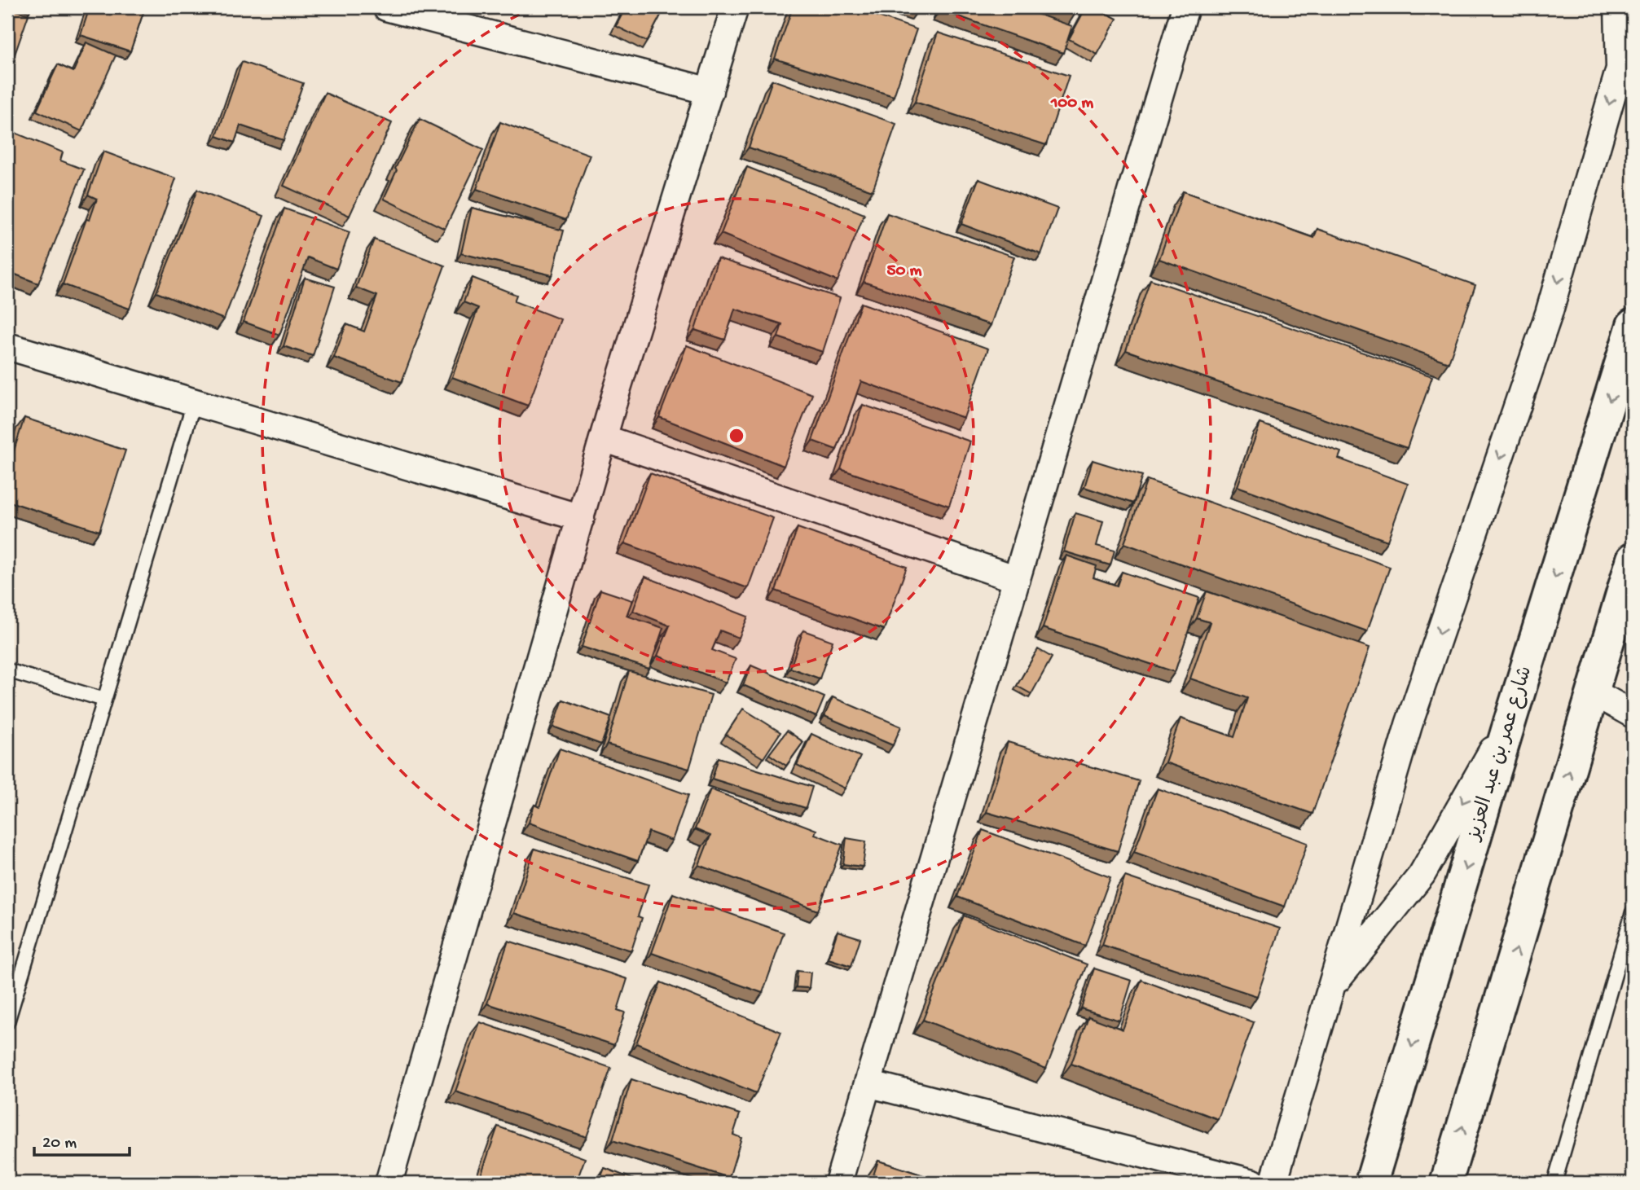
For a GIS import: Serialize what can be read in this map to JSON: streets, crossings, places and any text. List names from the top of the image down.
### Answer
{
  "streets": {
    "main road": ["شارع عمر بن عبد العزيز"]
  },
  "scale_bar": "20 m",
  "rings": ["100 m", "50 m"]
}
